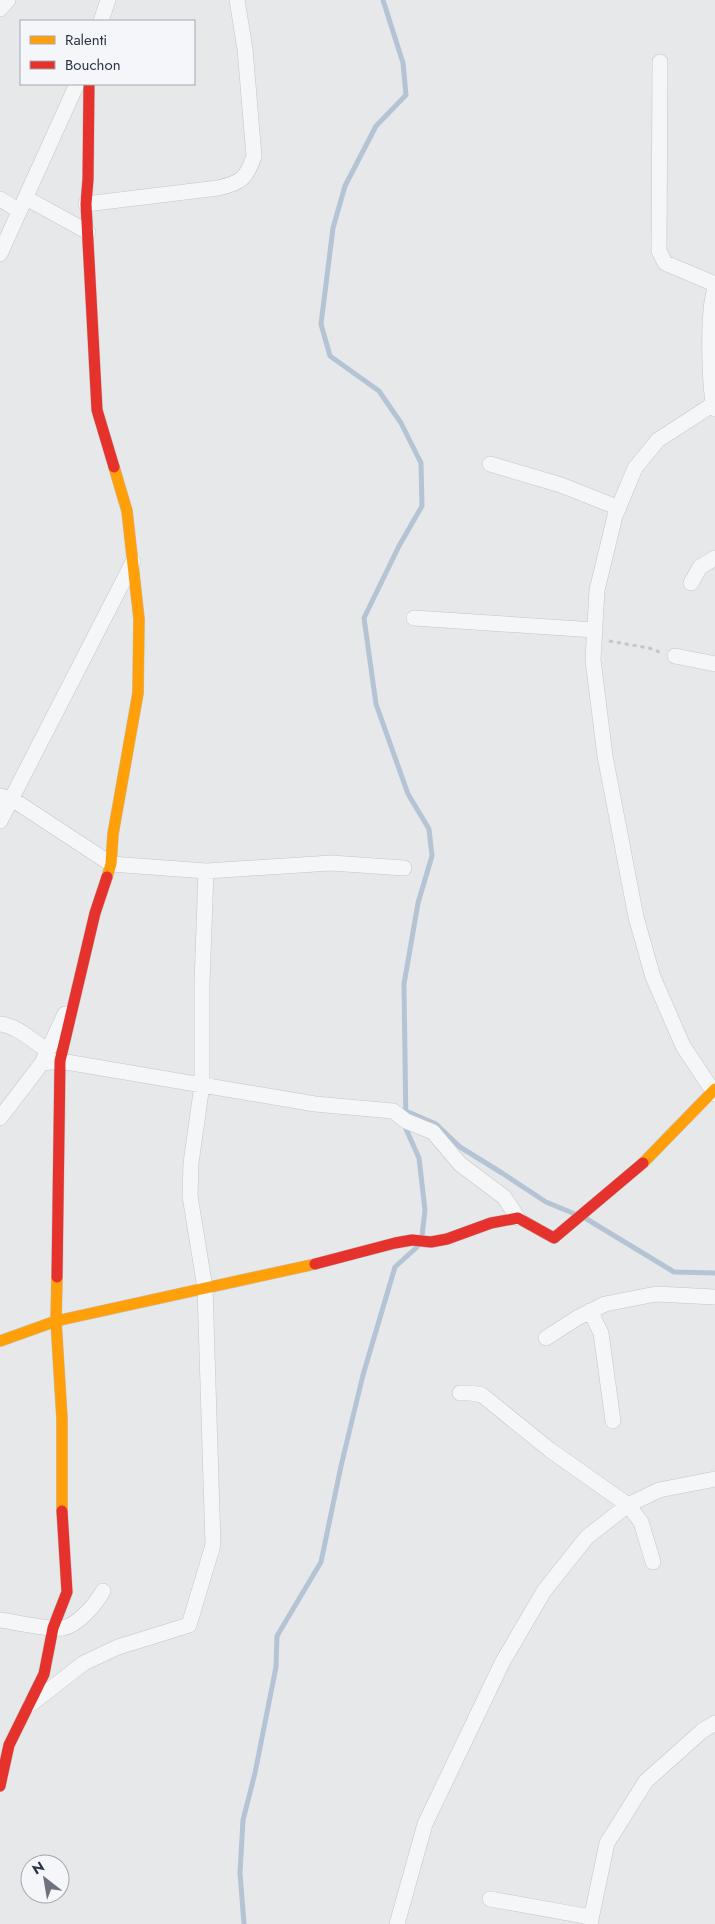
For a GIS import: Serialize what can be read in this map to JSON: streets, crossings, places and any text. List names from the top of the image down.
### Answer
{
  "legend": ["Ralenti", "Bouchon"],
  "north": "top left"
}
